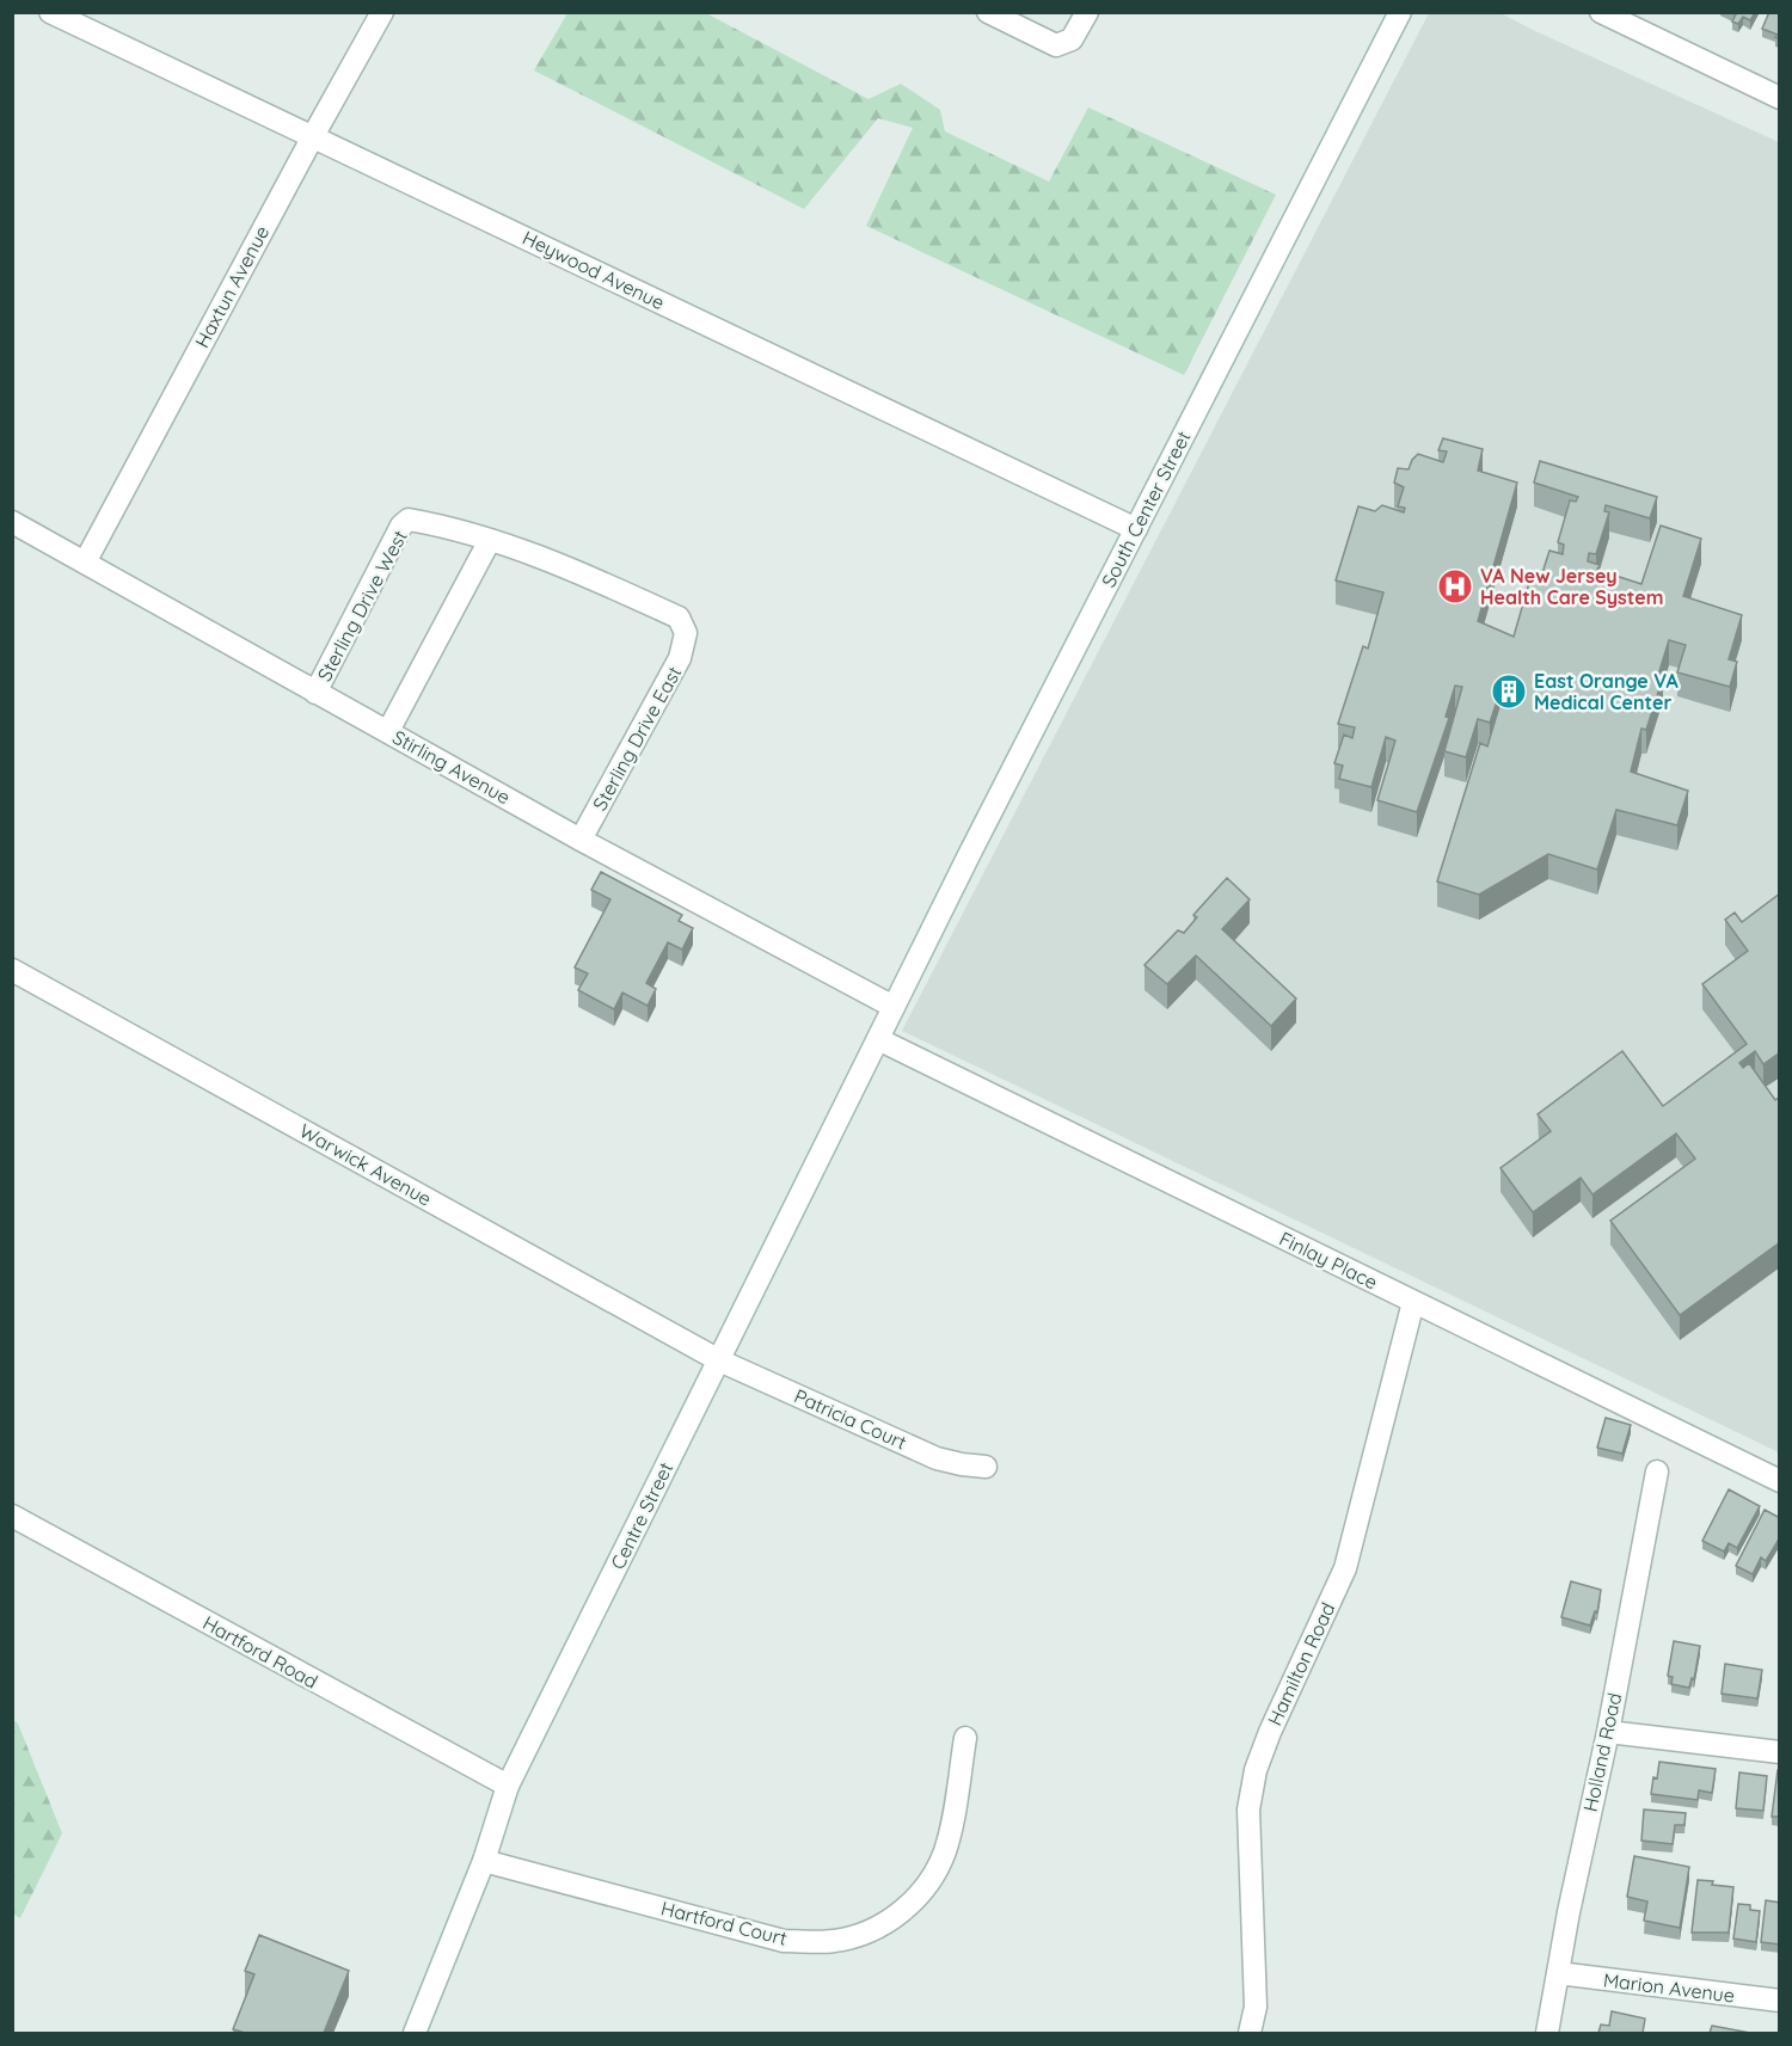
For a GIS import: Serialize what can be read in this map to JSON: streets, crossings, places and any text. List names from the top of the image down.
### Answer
{
  "streets": {
    "street": [
      "Heywood Avenue",
      "Haxtun Avenue",
      "South Center Street",
      "Sterling Drive West",
      "Sterling Drive East",
      "Stirling Avenue",
      "Warwick Avenue",
      "Finlay Place",
      "Patricia Court",
      "Centre Street",
      "Hartford Road",
      "Hamilton Road",
      "Holland Road",
      "Hartford Court",
      "Marion Avenue"
    ]
  },
  "crossings": [
    ["Heywood Avenue", "Haxtun Avenue"],
    ["Heywood Avenue", "South Center Street"],
    ["Haxtun Avenue", "Stirling Avenue"],
    ["South Center Street", "Stirling Avenue"],
    ["South Center Street", "Centre Street"],
    ["Sterling Drive West", "Sterling Drive East"],
    ["Sterling Drive West", "Stirling Avenue"],
    ["Sterling Drive East", "Stirling Avenue"],
    ["Stirling Avenue", "Centre Street"],
    ["Warwick Avenue", "Patricia Court"],
    ["Warwick Avenue", "Centre Street"],
    ["Finlay Place", "Centre Street"],
    ["Finlay Place", "Hamilton Road"],
    ["Patricia Court", "Centre Street"],
    ["Centre Street", "Hartford Road"],
    ["Centre Street", "Hartford Court"],
    ["Holland Road", "Marion Avenue"]
  ],
  "places": {
    "hospital": ["VA New Jersey Health Care System"],
    "building": ["East Orange VA Medical Center"]
  }
}
